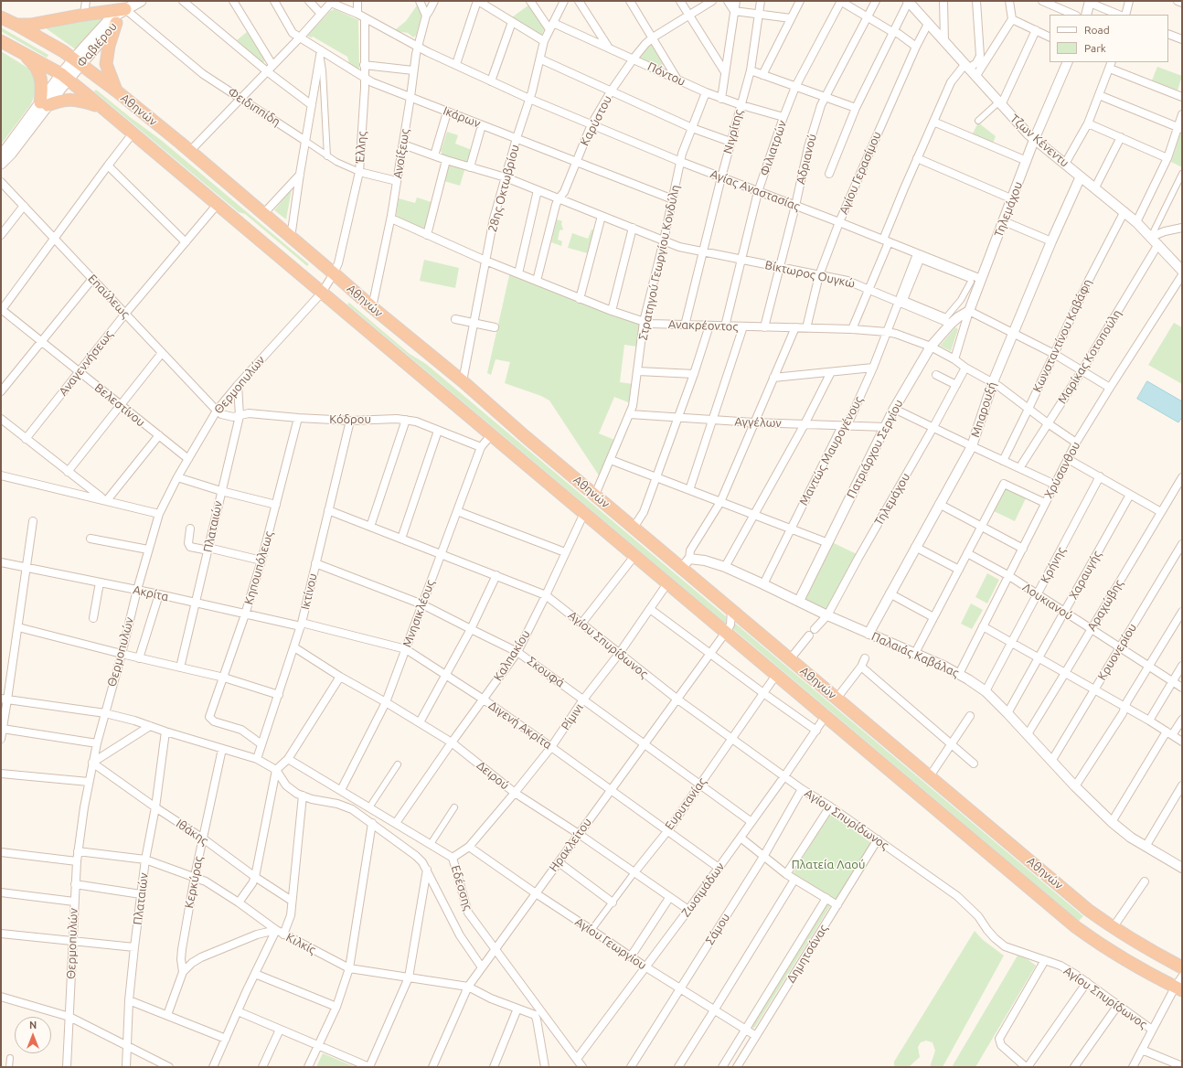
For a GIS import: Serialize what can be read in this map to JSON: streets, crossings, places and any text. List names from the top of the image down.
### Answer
{
  "streets": {
    "highway": ["Αθηνών"],
    "main road": ["Φαβιέρου"],
    "street": [
      "Πόντου",
      "Φειδιππίδη",
      "Ικάρων",
      "Καρύστου",
      "Νιγρίτης",
      "Τζων Κένεντυ",
      "Έλλης",
      "Φιλιατρών",
      "Ανοίξεως",
      "Αδριανού",
      "Αγίου Γερασίμου",
      "28ης Οκτωβρίου",
      "Αγίας Αναστασίας",
      "Τηλεμάχου",
      "Στρατηγού Γεωργίου Κονδύλη",
      "Βίκτωρος Ουγκώ",
      "Επαύλεως",
      "Ανακρέοντος",
      "Κωνσταντίνου Καβάφη",
      "Μαρίκας Κοτοπούλη",
      "Αναγεννήσεως",
      "Θερμοπυλών",
      "Βελεστίνου",
      "Μπαρουξή",
      "Κόδρου",
      "Αγγέλων",
      "Πατριάρχου Σεργίου",
      "Μαντώς Μαυρογένους",
      "Χρύσανθου",
      "Πλαταιών",
      "Κρήνης",
      "Κηπουπόλεως",
      "Χαραυγής",
      "Ικτίνου",
      "Ακρίτα",
      "Λουκιανού",
      "Αραχώβης",
      "Μνησικλέους",
      "Αγίου Σπυρίδωνος",
      "Κρυονερίου",
      "Παλαιάς Καβάλας",
      "Καλπακίου",
      "Σκουφά",
      "Ρίμινι",
      "Διγενή Ακρίτα",
      "Δειρού",
      "Ευρυτανίας",
      "Ιθάκης",
      "Ηρακλείτου",
      "Κερκύρας",
      "Εδέσσης",
      "Ζωσιμάδων",
      "Σάμου",
      "Κιλκίς",
      "Αγίου Γεωργίου",
      "Δημητσάνας"
    ]
  },
  "crossings": [
    ["Φαβιέρου", "Φειδιππίδη"],
    ["Φαβιέρου", "Αθηνών"],
    ["Πόντου", "Καρύστου"],
    ["Πόντου", "Νιγρίτης"],
    ["Πόντου", "Φιλιατρών"],
    ["Πόντου", "28ης Οκτωβρίου"],
    ["Πόντου", "Στρατηγού Γεωργίου Κονδύλη"],
    ["Φειδιππίδη", "Έλλης"],
    ["Φειδιππίδη", "Ανοίξεως"],
    ["Αθηνών", "Έλλης"],
    ["Αθηνών", "Ανοίξεως"],
    ["Αθηνών", "28ης Οκτωβρίου"],
    ["Αθηνών", "Στρατηγού Γεωργίου Κονδύλη"],
    ["Αθηνών", "Αναγεννήσεως"],
    ["Αθηνών", "Θερμοπυλών"],
    ["Αθηνών", "Μνησικλέους"],
    ["Αθηνών", "Παλαιάς Καβάλας"],
    ["Αθηνών", "Καλπακίου"],
    ["Αθηνών", "Ρίμινι"],
    ["Αθηνών", "Ευρυτανίας"],
    ["Αθηνών", "Ηρακλείτου"],
    ["Αθηνών", "Ζωσιμάδων"],
    ["Ικάρων", "Καρύστου"],
    ["Ικάρων", "Έλλης"],
    ["Ικάρων", "Ανοίξεως"],
    ["Ικάρων", "28ης Οκτωβρίου"],
    ["Ικάρων", "Στρατηγού Γεωργίου Κονδύλη"],
    ["Καρύστου", "Αγίας Αναστασίας"],
    ["Καρύστου", "Βίκτωρος Ουγκώ"],
    ["Καρύστου", "Ανακρέοντος"],
    ["Νιγρίτης", "Αγίας Αναστασίας"],
    ["Νιγρίτης", "Βίκτωρος Ουγκώ"],
    ["Νιγρίτης", "Ανακρέοντος"],
    ["Τζων Κένεντυ", "Αγίου Γερασίμου"],
    ["Τζων Κένεντυ", "Τηλεμάχου"],
    ["Τζων Κένεντυ", "Κωνσταντίνου Καβάφη"],
    ["Τζων Κένεντυ", "Μαρίκας Κοτοπούλη"],
    ["Τζων Κένεντυ", "Μπαρουξή"],
    ["Έλλης", "Αγίας Αναστασίας"],
    ["Έλλης", "Θερμοπυλών"],
    ["Φιλιατρών", "Αγίας Αναστασίας"],
    ["Φιλιατρών", "Βίκτωρος Ουγκώ"],
    ["Φιλιατρών", "Ανακρέοντος"],
    ["Ανοίξεως", "Αγίας Αναστασίας"],
    ["Ανοίξεως", "Βίκτωρος Ουγκώ"],
    ["Ανοίξεως", "Ανακρέοντος"],
    ["Αδριανού", "Αγίας Αναστασίας"],
    ["Αδριανού", "Βίκτωρος Ουγκώ"],
    ["Αδριανού", "Ανακρέοντος"],
    ["Αγίου Γερασίμου", "Αγίας Αναστασίας"],
    ["Αγίου Γερασίμου", "Βίκτωρος Ουγκώ"],
    ["Αγίου Γερασίμου", "Ανακρέοντος"],
    ["28ης Οκτωβρίου", "Αγίας Αναστασίας"],
    ["28ης Οκτωβρίου", "Βίκτωρος Ουγκώ"],
    ["28ης Οκτωβρίου", "Ανακρέοντος"],
    ["Αγίας Αναστασίας", "Τηλεμάχου"],
    ["Αγίας Αναστασίας", "Στρατηγού Γεωργίου Κονδύλη"],
    ["Αγίας Αναστασίας", "Μαντώς Μαυρογένους"],
    ["Τηλεμάχου", "Ανακρέοντος"],
    ["Τηλεμάχου", "Πατριάρχου Σεργίου"],
    ["Τηλεμάχου", "Παλαιάς Καβάλας"],
    ["Στρατηγού Γεωργίου Κονδύλη", "Βίκτωρος Ουγκώ"],
    ["Στρατηγού Γεωργίου Κονδύλη", "Ανακρέοντος"],
    ["Στρατηγού Γεωργίου Κονδύλη", "Αγγέλων"],
    ["Βίκτωρος Ουγκώ", "Πατριάρχου Σεργίου"],
    ["Βίκτωρος Ουγκώ", "Μαντώς Μαυρογένους"],
    ["Επαύλεως", "Αναγεννήσεως"],
    ["Επαύλεως", "Θερμοπυλών"],
    ["Επαύλεως", "Κόδρου"],
    ["Ανακρέοντος", "Κωνσταντίνου Καβάφη"],
    ["Ανακρέοντος", "Μαρίκας Κοτοπούλη"],
    ["Ανακρέοντος", "Μπαρουξή"],
    ["Ανακρέοντος", "Πατριάρχου Σεργίου"],
    ["Ανακρέοντος", "Μαντώς Μαυρογένους"],
    ["Ανακρέοντος", "Χρύσανθου"],
    ["Αναγεννήσεως", "Βελεστίνου"],
    ["Θερμοπυλών", "Βελεστίνου"],
    ["Θερμοπυλών", "Κόδρου"],
    ["Θερμοπυλών", "Πλαταιών"],
    ["Θερμοπυλών", "Ακρίτα"],
    ["Θερμοπυλών", "Ιθάκης"],
    ["Θερμοπυλών", "Εδέσσης"],
    ["Θερμοπυλών", "Κιλκίς"],
    ["Μπαρουξή", "Παλαιάς Καβάλας"],
    ["Κόδρου", "Πλαταιών"],
    ["Κόδρου", "Κηπουπόλεως"],
    ["Κόδρου", "Ικτίνου"],
    ["Κόδρου", "Μνησικλέους"],
    ["Αγγέλων", "Πατριάρχου Σεργίου"],
    ["Αγγέλων", "Μαντώς Μαυρογένους"],
    ["Πατριάρχου Σεργίου", "Παλαιάς Καβάλας"],
    ["Μαντώς Μαυρογένους", "Παλαιάς Καβάλας"],
    ["Χρύσανθου", "Λουκιανού"],
    ["Χρύσανθου", "Παλαιάς Καβάλας"],
    ["Πλαταιών", "Ακρίτα"],
    ["Πλαταιών", "Ιθάκης"],
    ["Πλαταιών", "Εδέσσης"],
    ["Πλαταιών", "Κιλκίς"],
    ["Κρήνης", "Λουκιανού"],
    ["Κρήνης", "Παλαιάς Καβάλας"],
    ["Κηπουπόλεως", "Ικτίνου"],
    ["Κηπουπόλεως", "Ακρίτα"],
    ["Χαραυγής", "Λουκιανού"],
    ["Χαραυγής", "Παλαιάς Καβάλας"],
    ["Ικτίνου", "Ακρίτα"],
    ["Ικτίνου", "Αγίου Σπυρίδωνος"],
    ["Ικτίνου", "Σκουφά"],
    ["Ικτίνου", "Διγενή Ακρίτα"],
    ["Ικτίνου", "Δειρού"],
    ["Ικτίνου", "Εδέσσης"],
    ["Ακρίτα", "Διγενή Ακρίτα"],
    ["Λουκιανού", "Αραχώβης"],
    ["Λουκιανού", "Κρυονερίου"],
    ["Αραχώβης", "Παλαιάς Καβάλας"],
    ["Μνησικλέους", "Αγίου Σπυρίδωνος"],
    ["Μνησικλέους", "Σκουφά"],
    ["Μνησικλέους", "Διγενή Ακρίτα"],
    ["Μνησικλέους", "Δειρού"],
    ["Μνησικλέους", "Εδέσσης"],
    ["Αγίου Σπυρίδωνος", "Καλπακίου"],
    ["Αγίου Σπυρίδωνος", "Ρίμινι"],
    ["Αγίου Σπυρίδωνος", "Ευρυτανίας"],
    ["Αγίου Σπυρίδωνος", "Ηρακλείτου"],
    ["Αγίου Σπυρίδωνος", "Ζωσιμάδων"],
    ["Αγίου Σπυρίδωνος", "Σάμου"],
    ["Αγίου Σπυρίδωνος", "Δημητσάνας"],
    ["Κρυονερίου", "Παλαιάς Καβάλας"],
    ["Καλπακίου", "Σκουφά"],
    ["Καλπακίου", "Διγενή Ακρίτα"],
    ["Καλπακίου", "Δειρού"],
    ["Καλπακίου", "Εδέσσης"],
    ["Σκουφά", "Ρίμινι"],
    ["Σκουφά", "Ευρυτανίας"],
    ["Σκουφά", "Ηρακλείτου"],
    ["Σκουφά", "Ζωσιμάδων"],
    ["Ρίμινι", "Διγενή Ακρίτα"],
    ["Ρίμινι", "Δειρού"],
    ["Ρίμινι", "Εδέσσης"],
    ["Ρίμινι", "Αγίου Γεωργίου"],
    ["Διγενή Ακρίτα", "Ευρυτανίας"],
    ["Διγενή Ακρίτα", "Ηρακλείτου"],
    ["Διγενή Ακρίτα", "Ζωσιμάδων"],
    ["Δειρού", "Ευρυτανίας"],
    ["Δειρού", "Ηρακλείτου"],
    ["Δειρού", "Ζωσιμάδων"],
    ["Ευρυτανίας", "Αγίου Γεωργίου"],
    ["Ιθάκης", "Κερκύρας"],
    ["Ηρακλείτου", "Εδέσσης"],
    ["Ηρακλείτου", "Κιλκίς"],
    ["Ηρακλείτου", "Αγίου Γεωργίου"],
    ["Κερκύρας", "Εδέσσης"],
    ["Κερκύρας", "Κιλκίς"],
    ["Εδέσσης", "Ζωσιμάδων"],
    ["Ζωσιμάδων", "Αγίου Γεωργίου"],
    ["Σάμου", "Αγίου Γεωργίου"],
    ["Αγίου Γεωργίου", "Δημητσάνας"]
  ],
  "parks": ["Πλατεία Λαού"],
  "legend": ["Road", "Park"],
  "north": "top"
}
